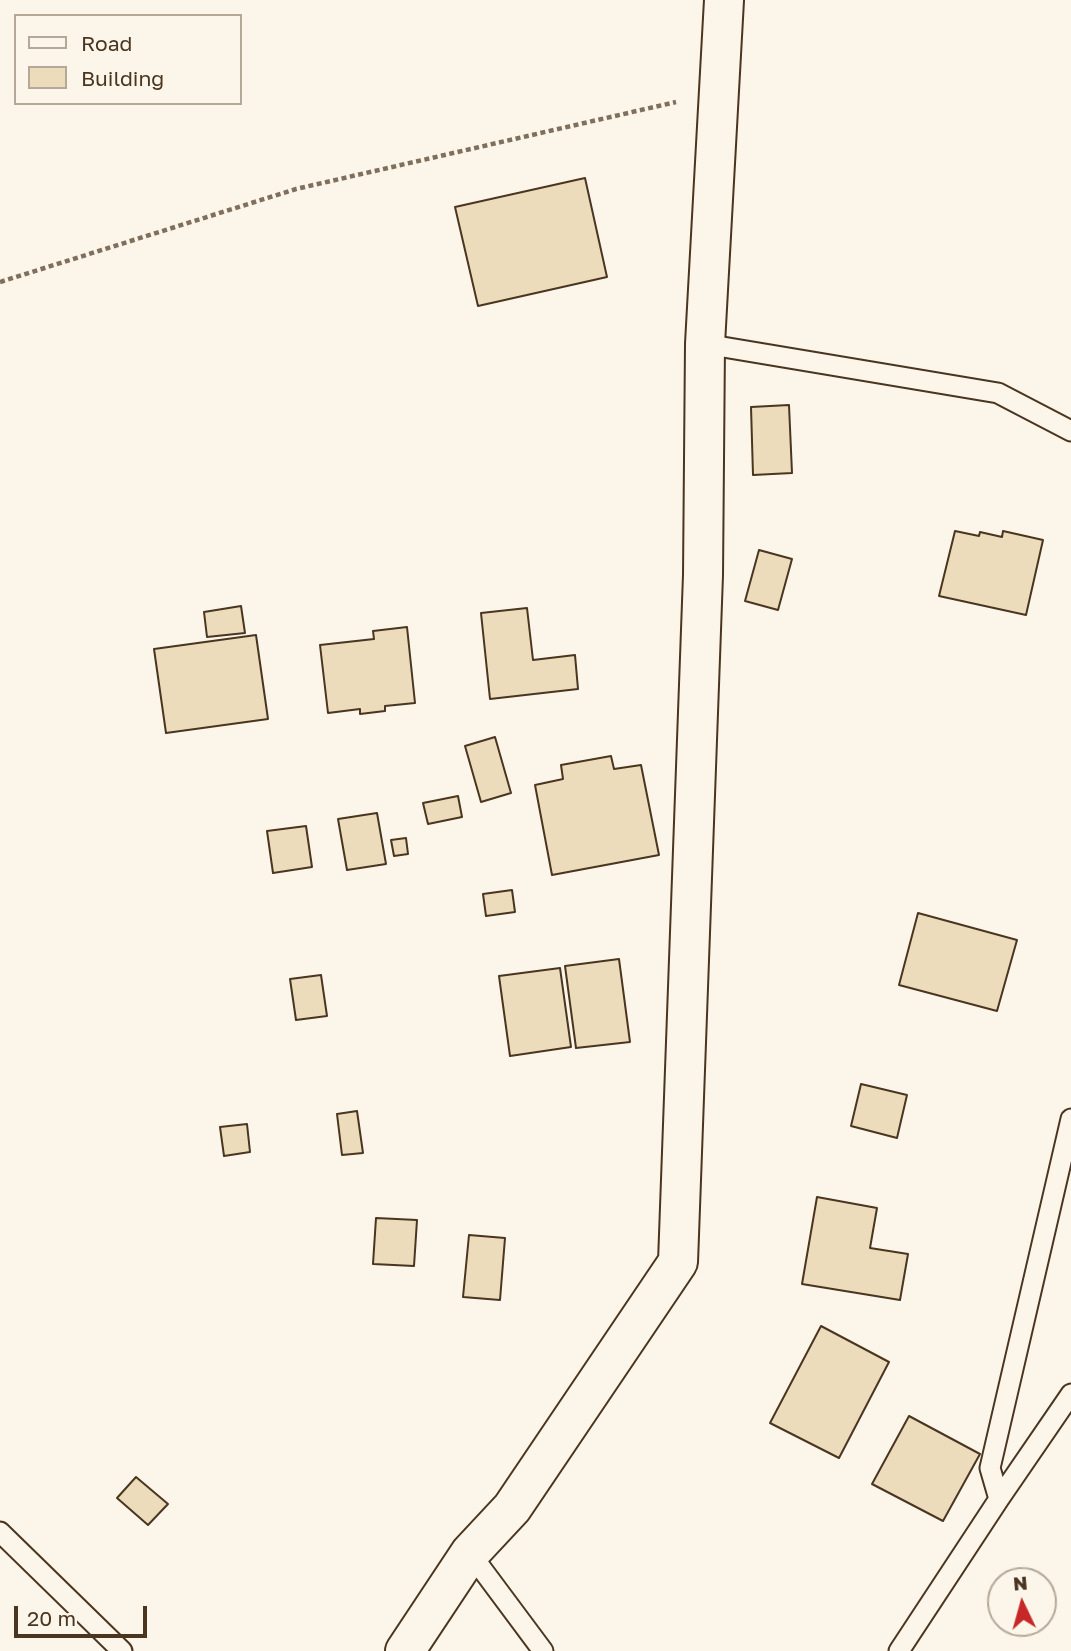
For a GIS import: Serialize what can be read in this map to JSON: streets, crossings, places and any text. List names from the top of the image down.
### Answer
{
  "legend": ["Road", "Building"],
  "scale_bar": "20 m",
  "north": "top"
}
